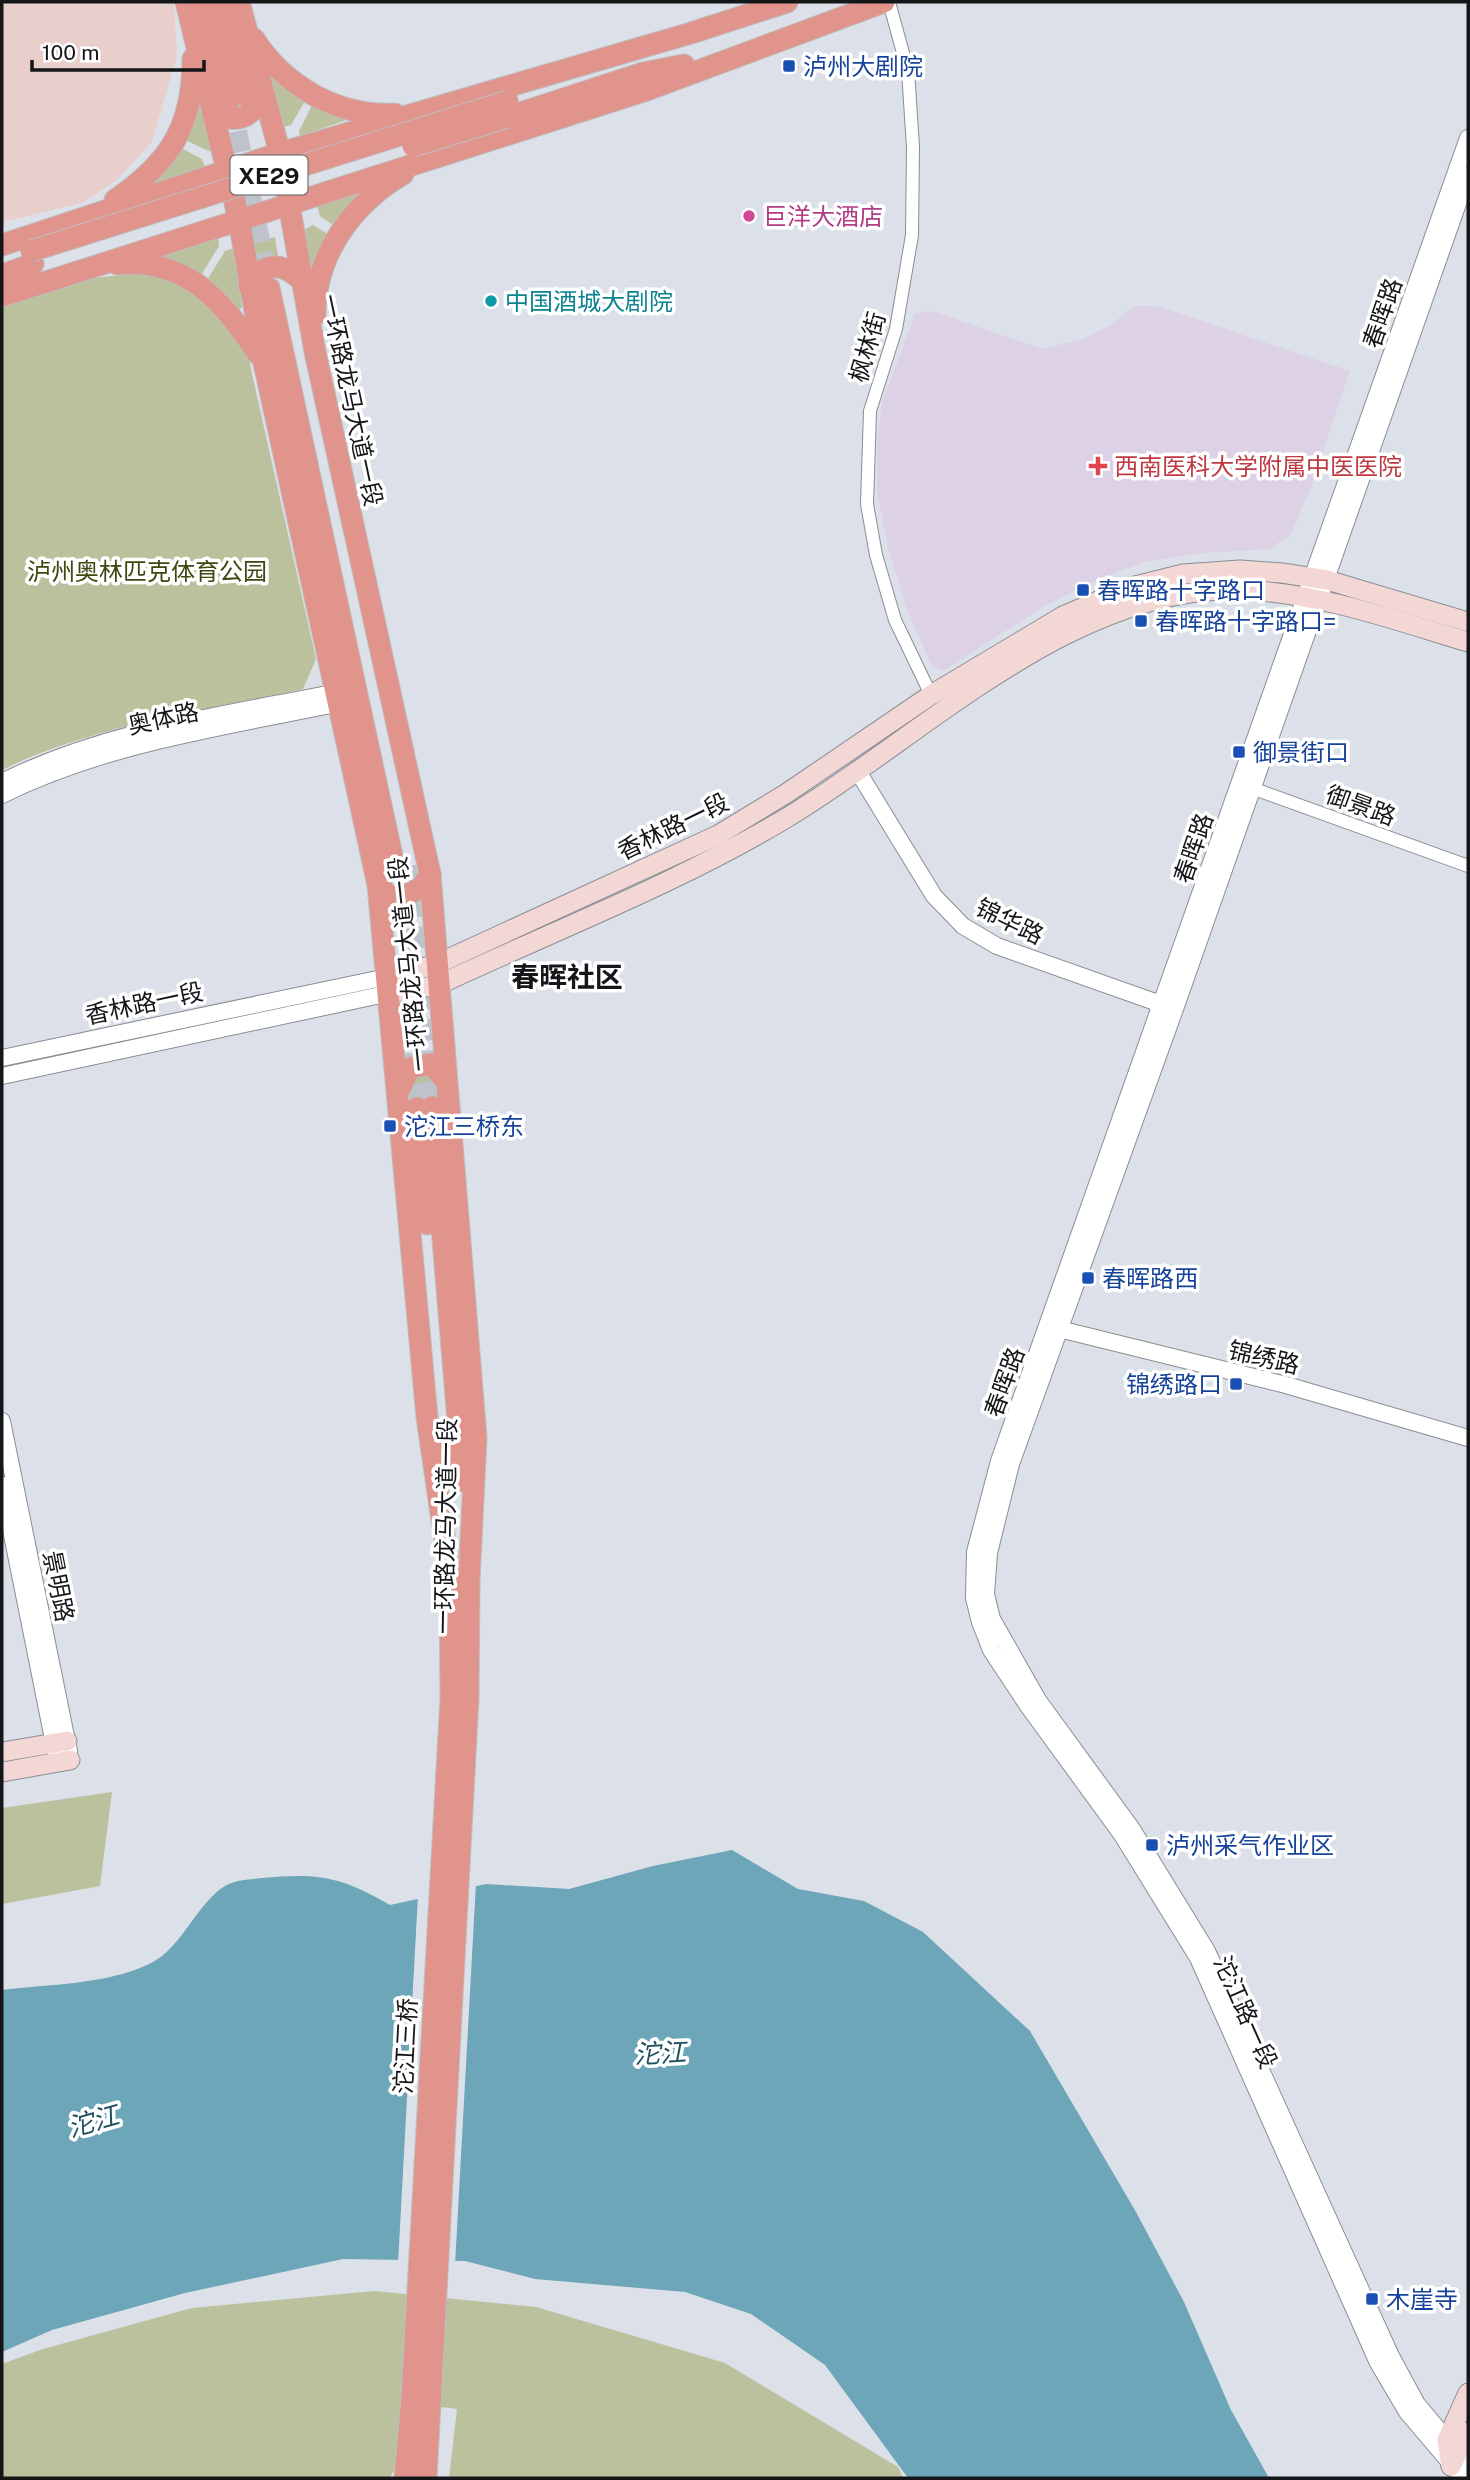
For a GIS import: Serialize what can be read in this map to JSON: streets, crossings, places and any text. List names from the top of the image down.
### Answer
{
  "streets": {
    "highway": ["XE29", "一环路龙马大道一段", "沱江三桥"],
    "main road": ["香林路一段"],
    "street": [
      "春晖路",
      "枫林街",
      "奥体路",
      "御景路",
      "锦华路",
      "锦绣路",
      "景明路",
      "沱江路一段"
    ]
  },
  "crossings": [
    ["XE29", "枫林街"],
    ["春晖路", "御景路"],
    ["春晖路", "香林路一段"],
    ["春晖路", "锦华路"],
    ["春晖路", "锦绣路"],
    ["春晖路", "沱江路一段"],
    ["枫林街", "香林路一段"],
    ["一环路龙马大道一段", "奥体路"],
    ["一环路龙马大道一段", "香林路一段"],
    ["一环路龙马大道一段", "沱江三桥"],
    ["香林路一段", "锦华路"]
  ],
  "districts": ["春晖社区"],
  "water": ["沱江"],
  "parks": ["泸州奥林匹克体育公园"],
  "places": {
    "transit": [
      "泸州大剧院",
      "春晖路十字路口",
      "春晖路十字路口=",
      "御景街口",
      "沱江三桥东",
      "春晖路西",
      "锦绣路口",
      "泸州采气作业区",
      "木崖寺"
    ],
    "other": ["巨洋大酒店", "中国酒城大剧院"],
    "health": ["西南医科大学附属中医医院"]
  },
  "scale_bar": "100 m"
}
